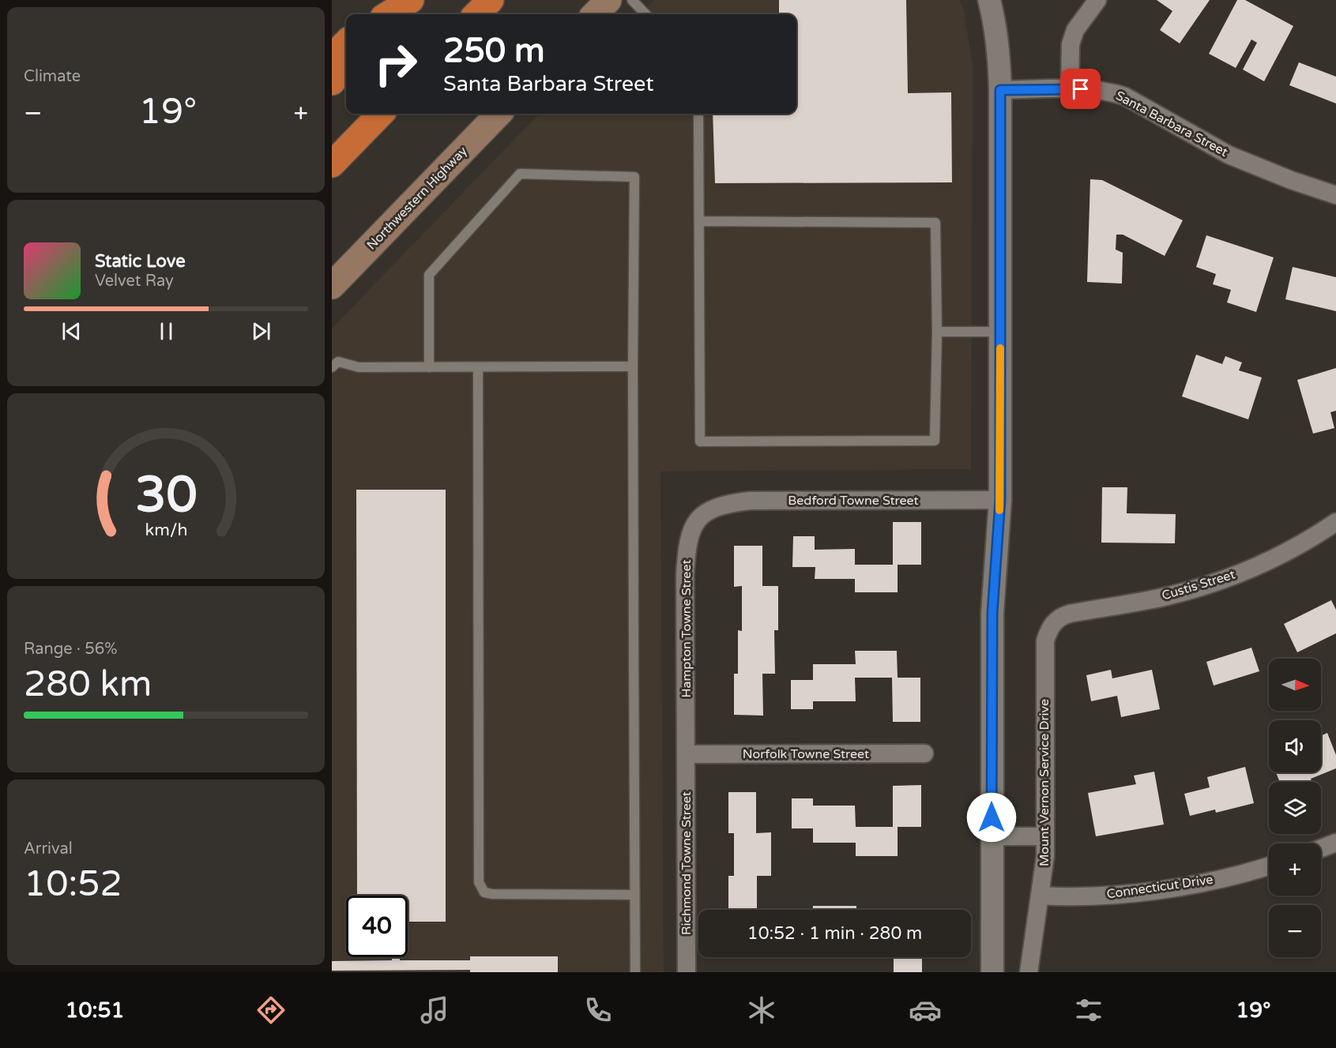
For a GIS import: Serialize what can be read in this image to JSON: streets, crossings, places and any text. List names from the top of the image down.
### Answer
{
  "streets": {
    "main road": ["Northwestern Highway"],
    "street": [
      "Santa Barbara Street",
      "Bedford Towne Street",
      "Custis Street",
      "Hampton Towne Street",
      "Norfolk Towne Street",
      "Mount Vernon Service Drive",
      "Richmond Towne Street",
      "Connecticut Drive"
    ]
  },
  "crossings": [
    ["Bedford Towne Street", "Hampton Towne Street"],
    ["Custis Street", "Mount Vernon Service Drive"],
    ["Hampton Towne Street", "Norfolk Towne Street"],
    ["Hampton Towne Street", "Richmond Towne Street"],
    ["Norfolk Towne Street", "Richmond Towne Street"],
    ["Mount Vernon Service Drive", "Connecticut Drive"]
  ],
  "north": "right",
  "page": {
    "tile": [
      "Climate",
      ["Range · 56%", "280 km"],
      ["Arrival", "10:52"]
    ],
    "turn": ["250 m", "Santa Barbara Street"],
    "heat": ["−", "19°", "+"],
    "song": ["Static Love", "Velvet Ray"],
    "map_buttons": ["+", "−"],
    "limit": "40",
    "trip": "10:52 · 1 min · 280 m",
    "tabs": ["10:51", "19°"],
    "gauge": ["30", "km/h"]
  }
}
